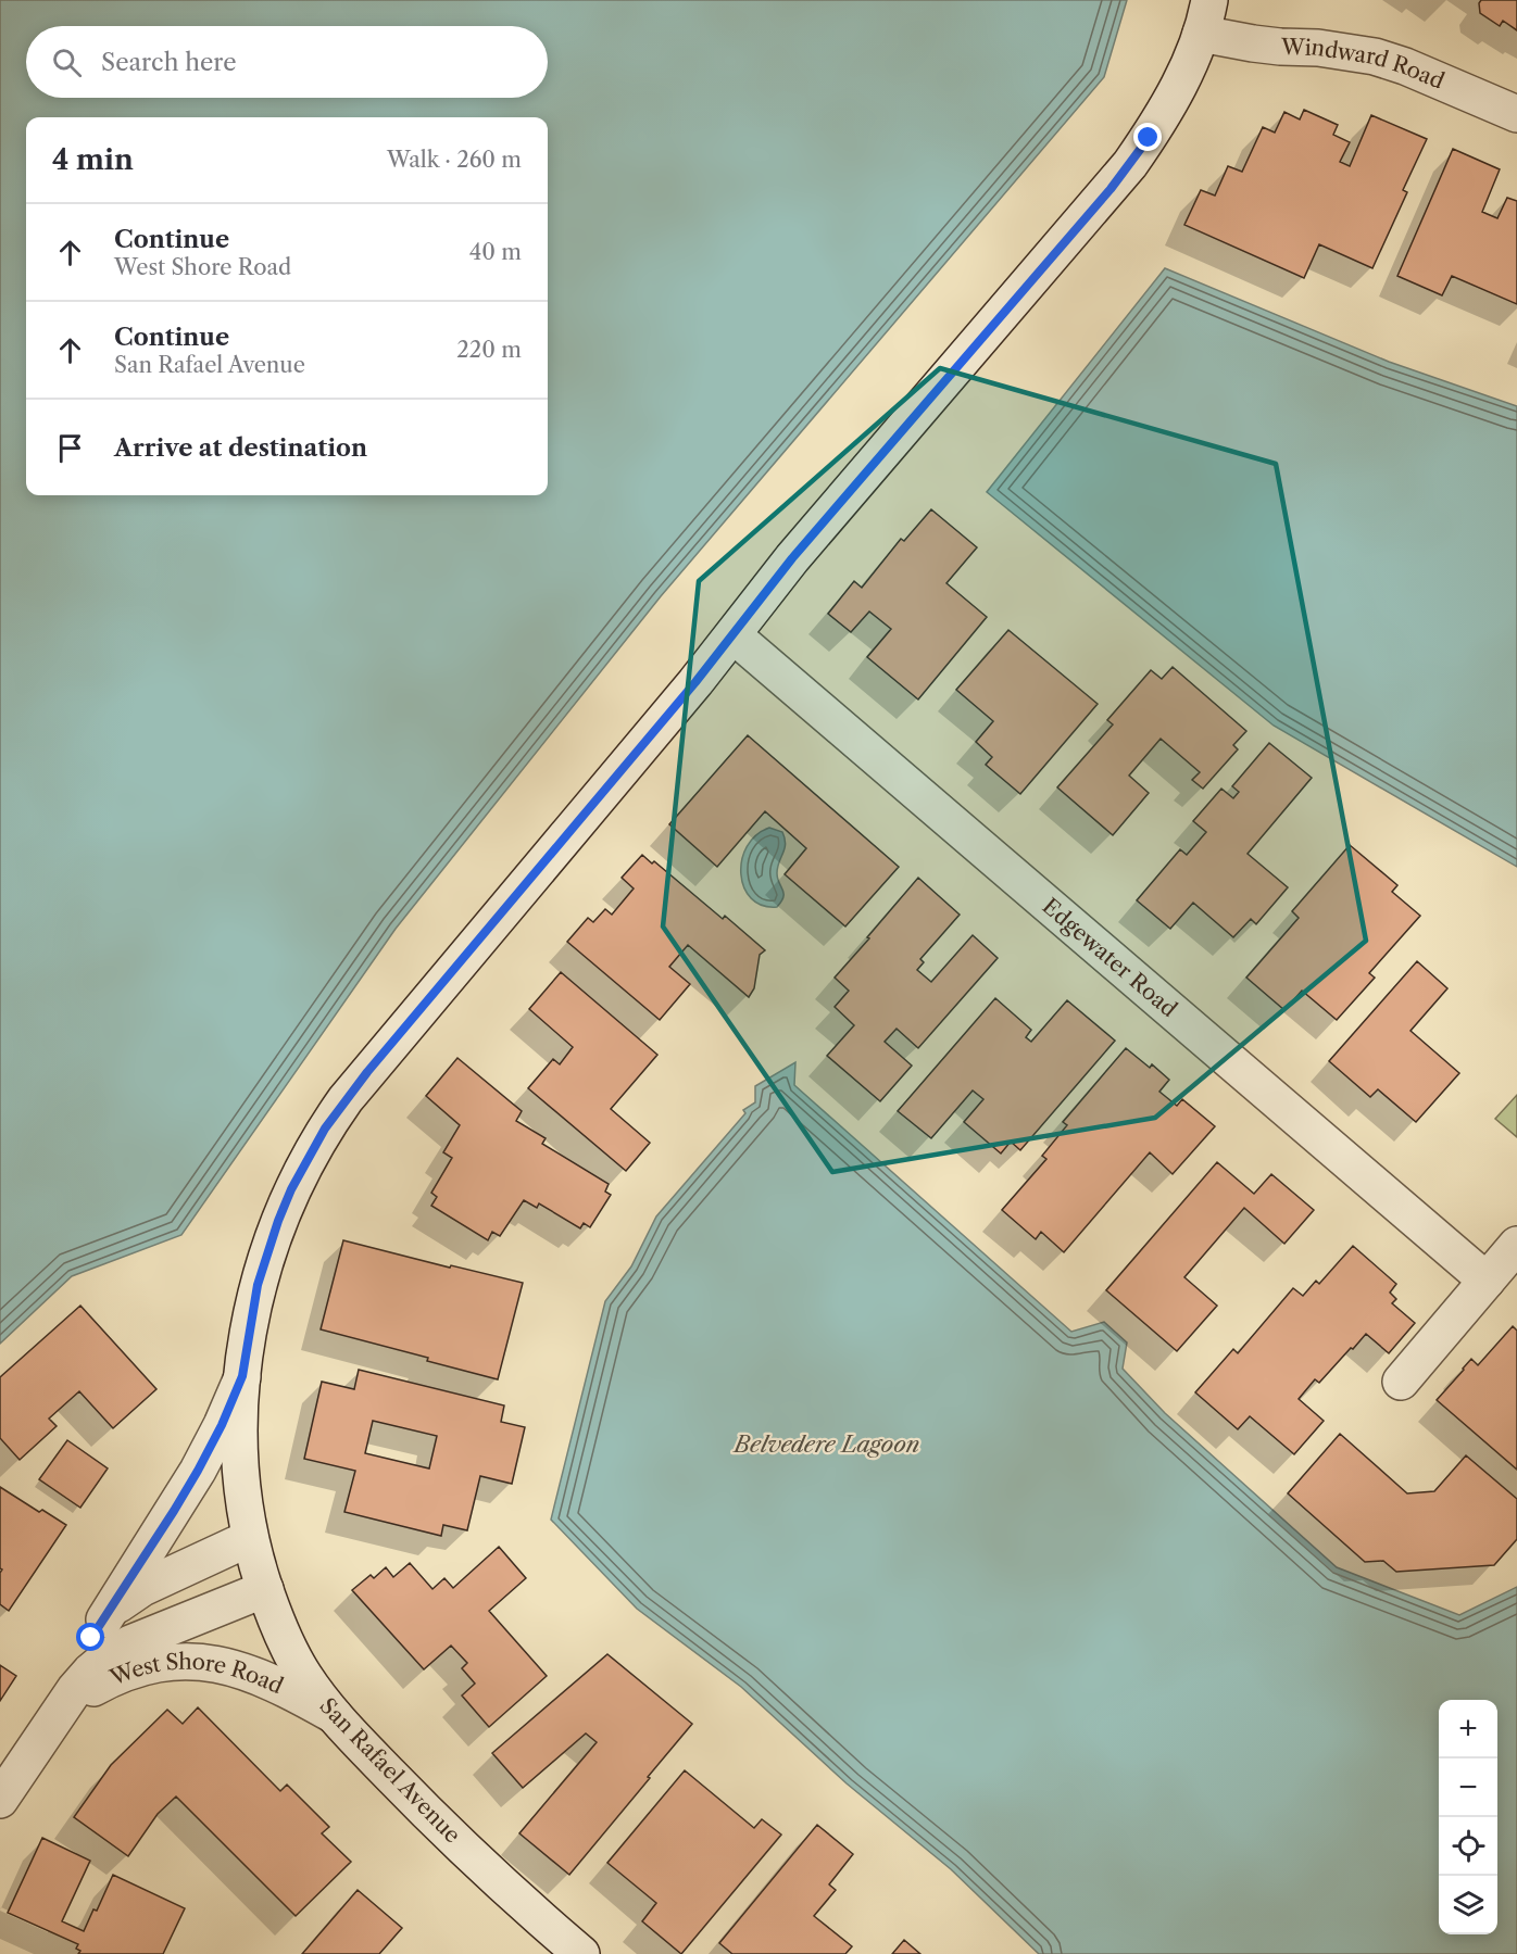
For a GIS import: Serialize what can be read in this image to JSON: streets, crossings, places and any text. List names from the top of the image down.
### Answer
{
  "streets": {
    "street": [
      "Windward Road",
      "Edgewater Road",
      "West Shore Road",
      "San Rafael Avenue"
    ]
  },
  "crossings": [
    ["Windward Road", "San Rafael Avenue"],
    ["Edgewater Road", "San Rafael Avenue"],
    ["West Shore Road", "San Rafael Avenue"]
  ],
  "water": ["Belvedere Lagoon"],
  "page": {
    "search": "Search here",
    "heading": ["4 min", "Walk · 260 m"],
    "list": [
      ["Continue", "West Shore Road", "40 m"],
      ["Continue", "San Rafael Avenue", "220 m"],
      "Arrive at destination"
    ],
    "map_buttons": ["+", "−"]
  }
}
